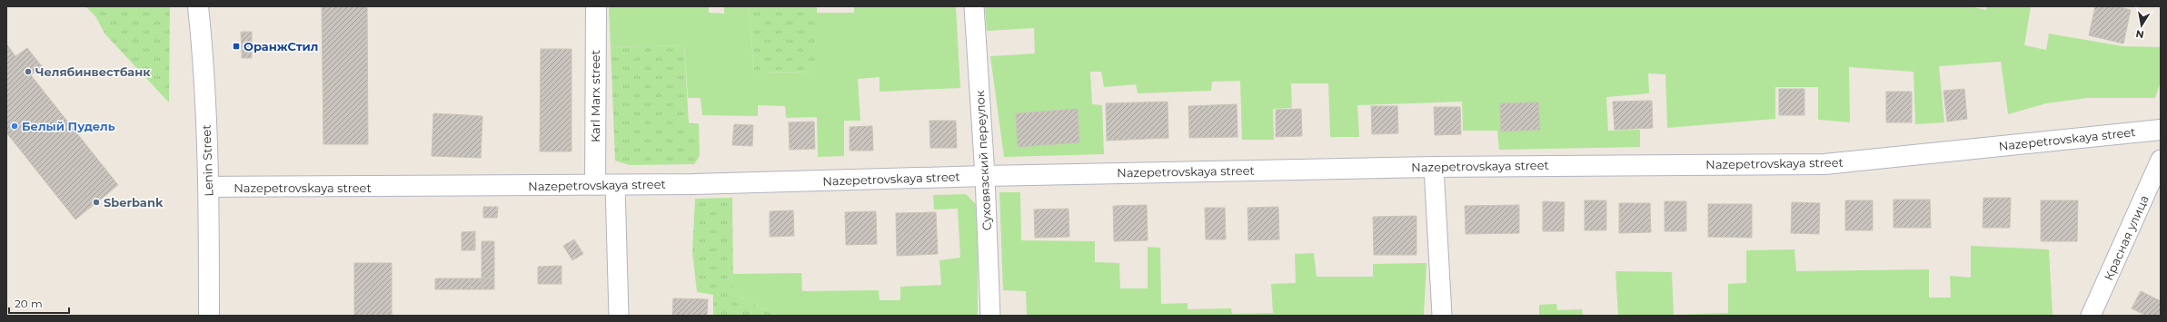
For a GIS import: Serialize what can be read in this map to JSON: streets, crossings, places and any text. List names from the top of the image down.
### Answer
{
  "streets": {
    "main road": ["Karl Marx street", "Nazepetrovskaya street", "Lenin Street"],
    "street": ["Суховязский переулок", "Красная улица"]
  },
  "crossings": [
    ["Karl Marx street", "Nazepetrovskaya street"],
    ["Nazepetrovskaya street", "Lenin Street"],
    ["Nazepetrovskaya street", "Суховязский переулок"]
  ],
  "places": {
    "transit": ["ОранжСтил"],
    "other": ["Челябинвестбанк", "Белый Пудель", "Sberbank"]
  },
  "scale_bar": "20 m",
  "north": "bottom"
}
